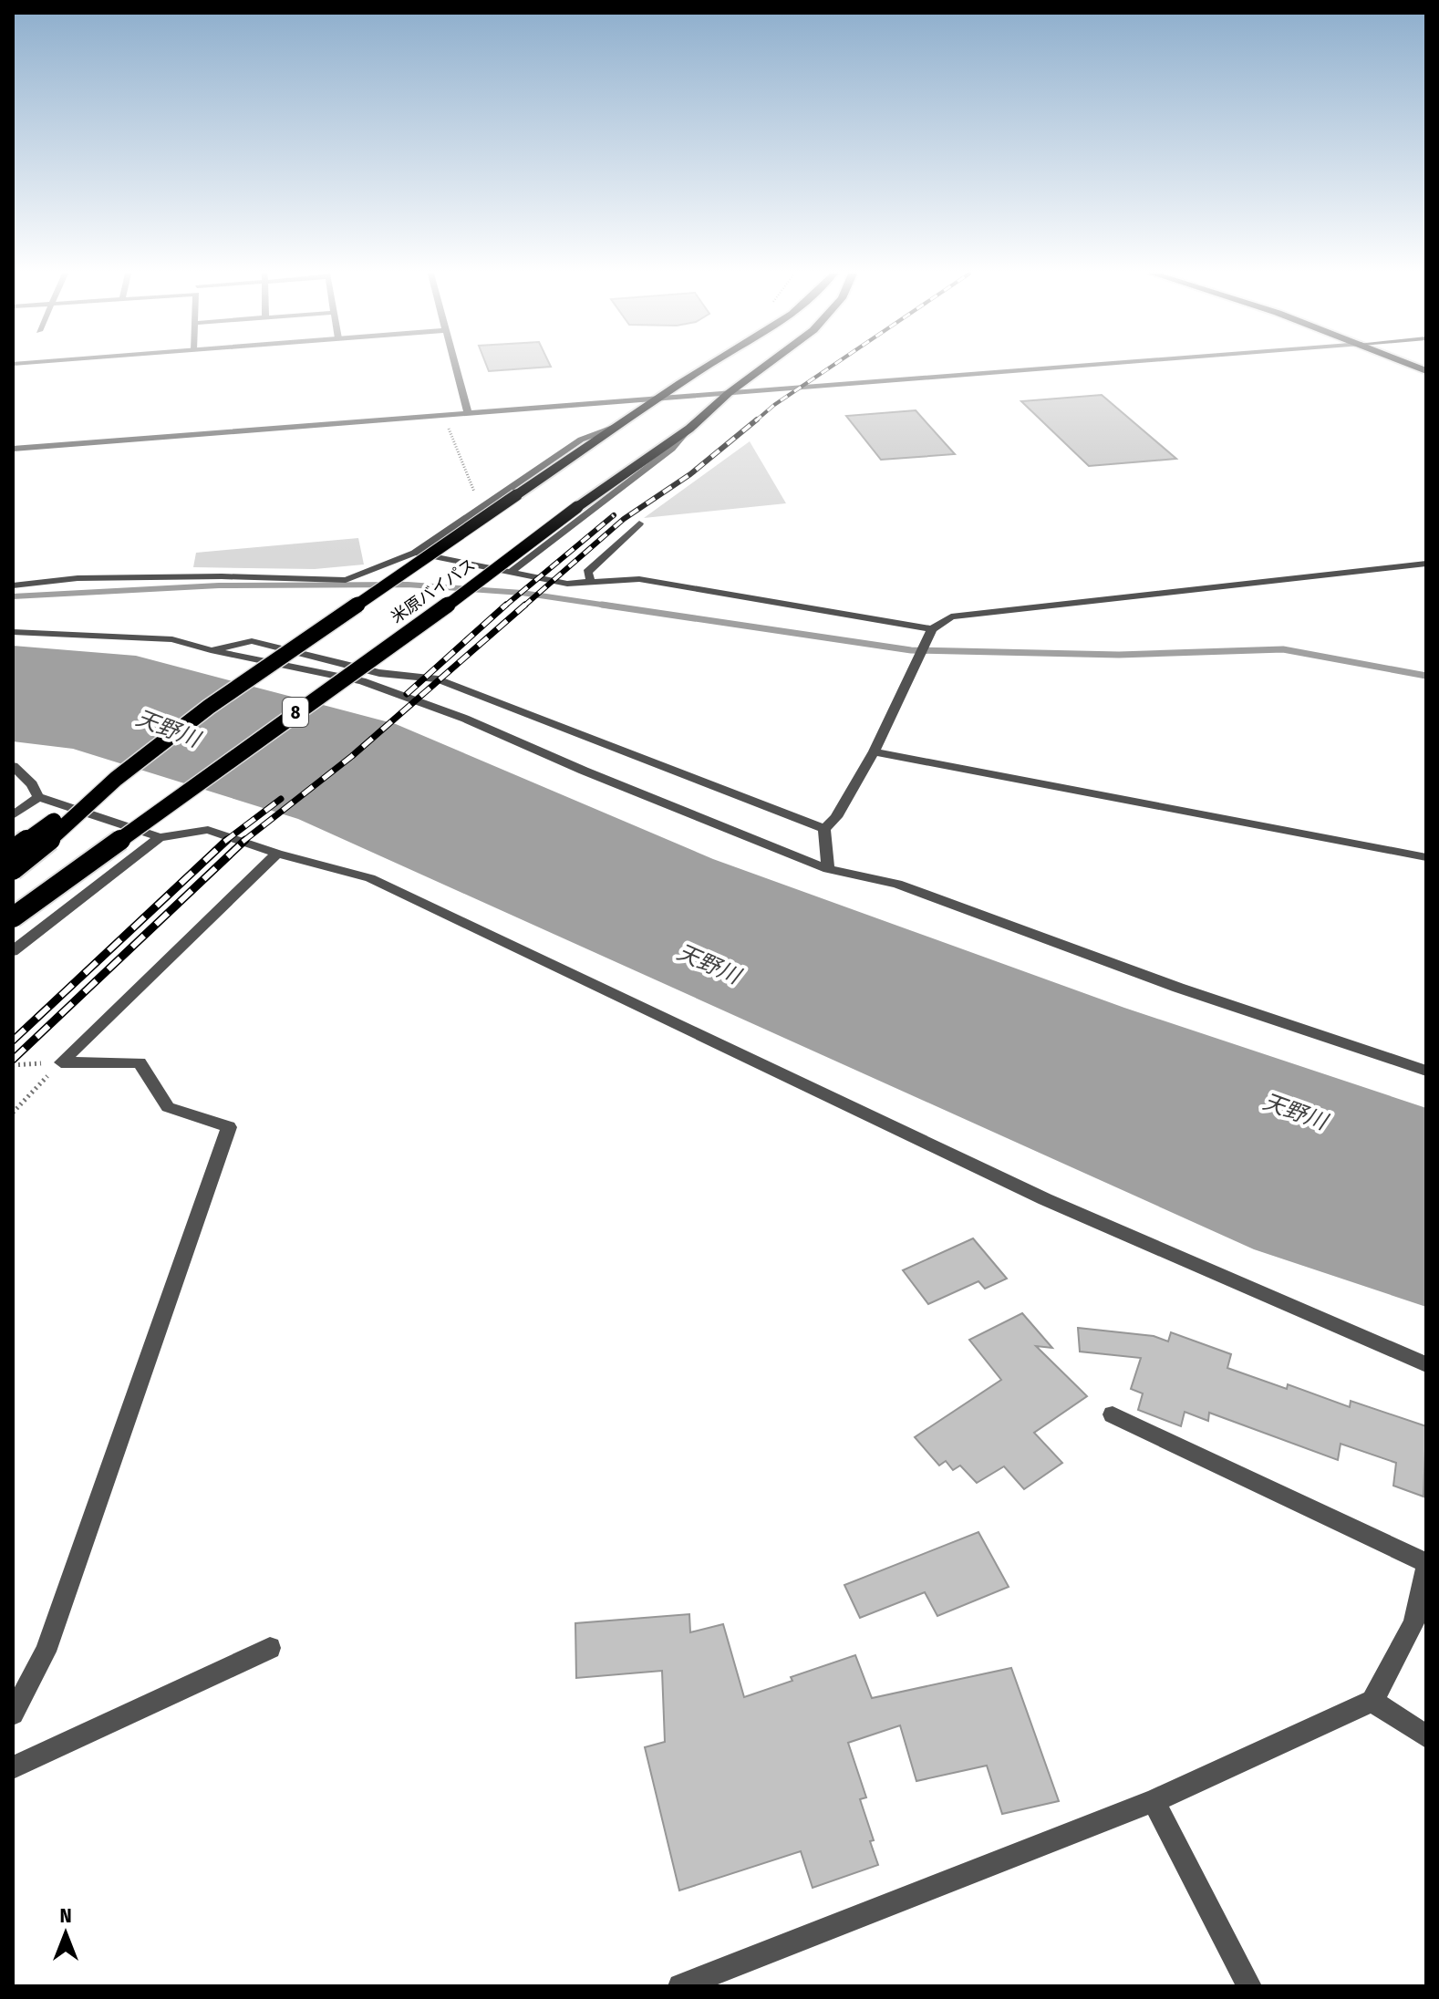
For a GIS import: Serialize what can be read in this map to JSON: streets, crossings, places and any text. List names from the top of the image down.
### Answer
{
  "streets": {
    "highway": ["米原バイパス", "8"]
  },
  "water": ["天野川"],
  "north": "top"
}
